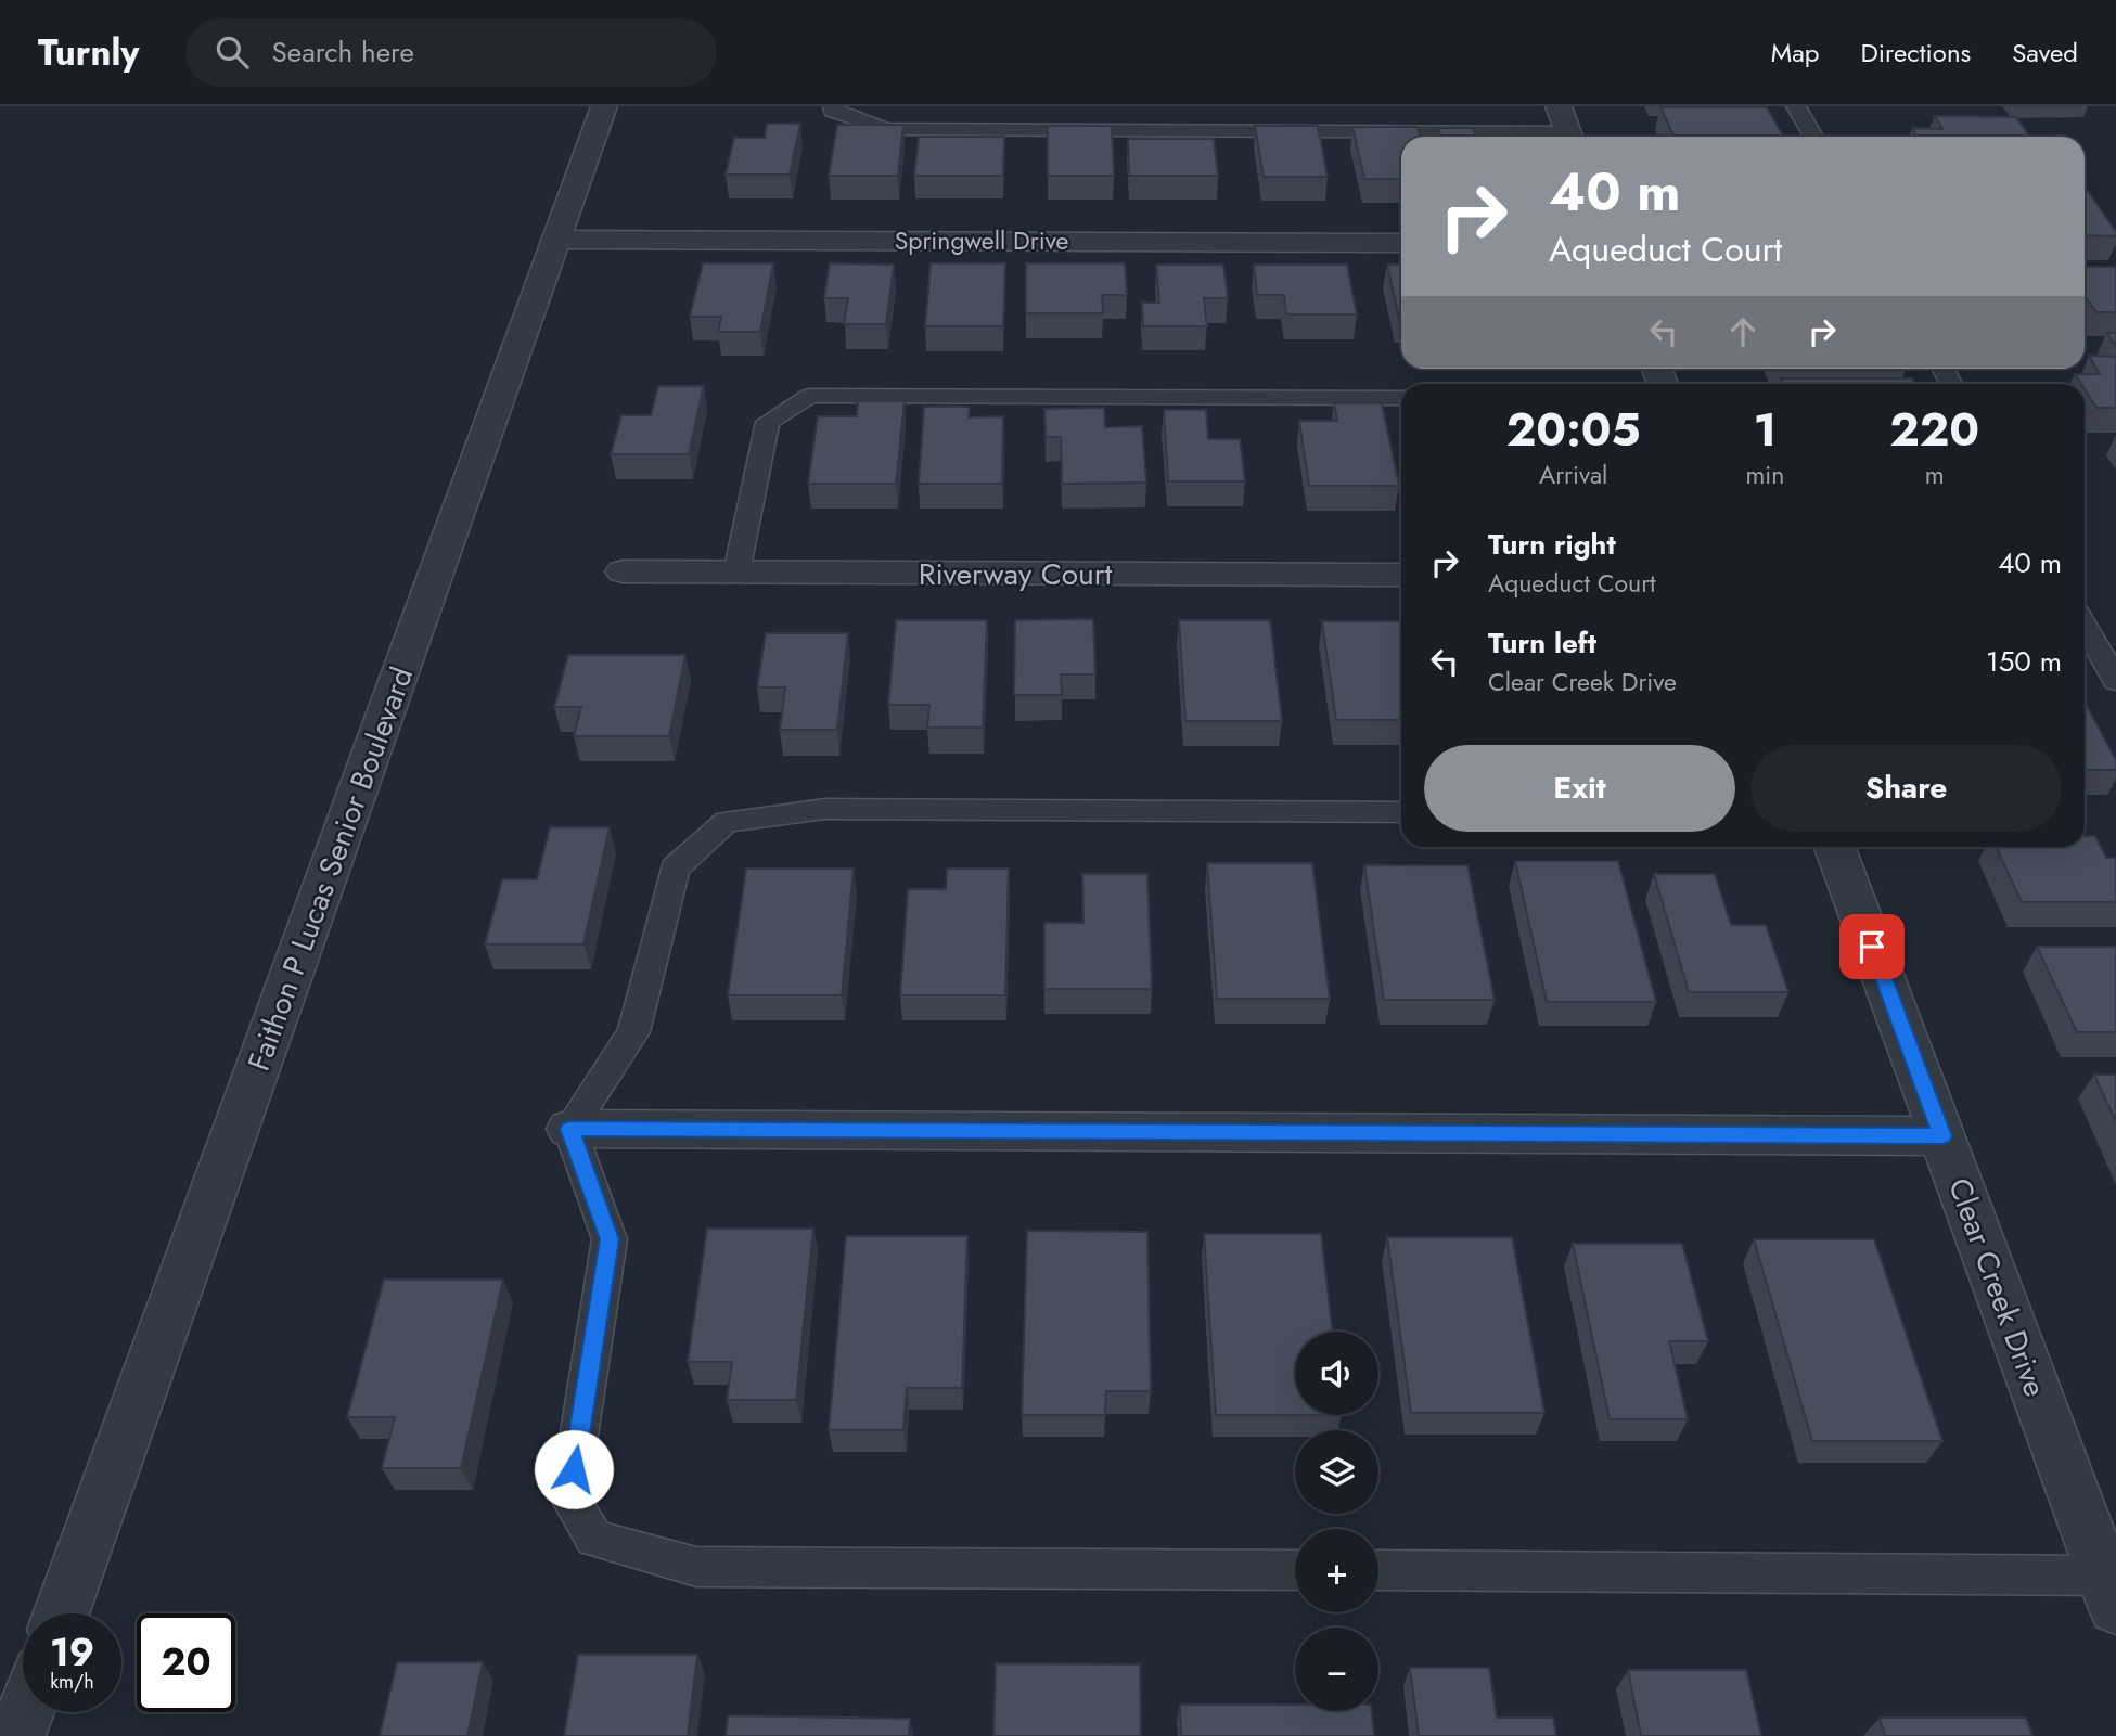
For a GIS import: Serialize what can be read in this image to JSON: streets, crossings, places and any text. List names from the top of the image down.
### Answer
{
  "streets": {
    "street": [
      "Springwell Drive",
      "Riverway Court",
      "Faithon P Lucas Senior Boulevard",
      "Clear Creek Drive"
    ]
  },
  "crossings": [
    ["Springwell Drive", "Faithon P Lucas Senior Boulevard"]
  ],
  "page": {
    "header": "Turnly",
    "search": "Search here",
    "nav": ["Map", "Directions", "Saved"],
    "turn": ["40 m", "Aqueduct Court"],
    "eta": [
      "20:05",
      "Arrival",
      "1",
      "min",
      "220",
      "m"
    ],
    "list": [
      {
        "name": "Turn right",
        "note": "Aqueduct Court",
        "value": "40 m"
      },
      {
        "name": "Turn left",
        "note": "Clear Creek Drive",
        "value": "150 m"
      }
    ],
    "buttons": ["Exit", "Share"],
    "map_buttons": ["+", "−"],
    "speed": "19 km/h",
    "limit": "20"
  }
}
